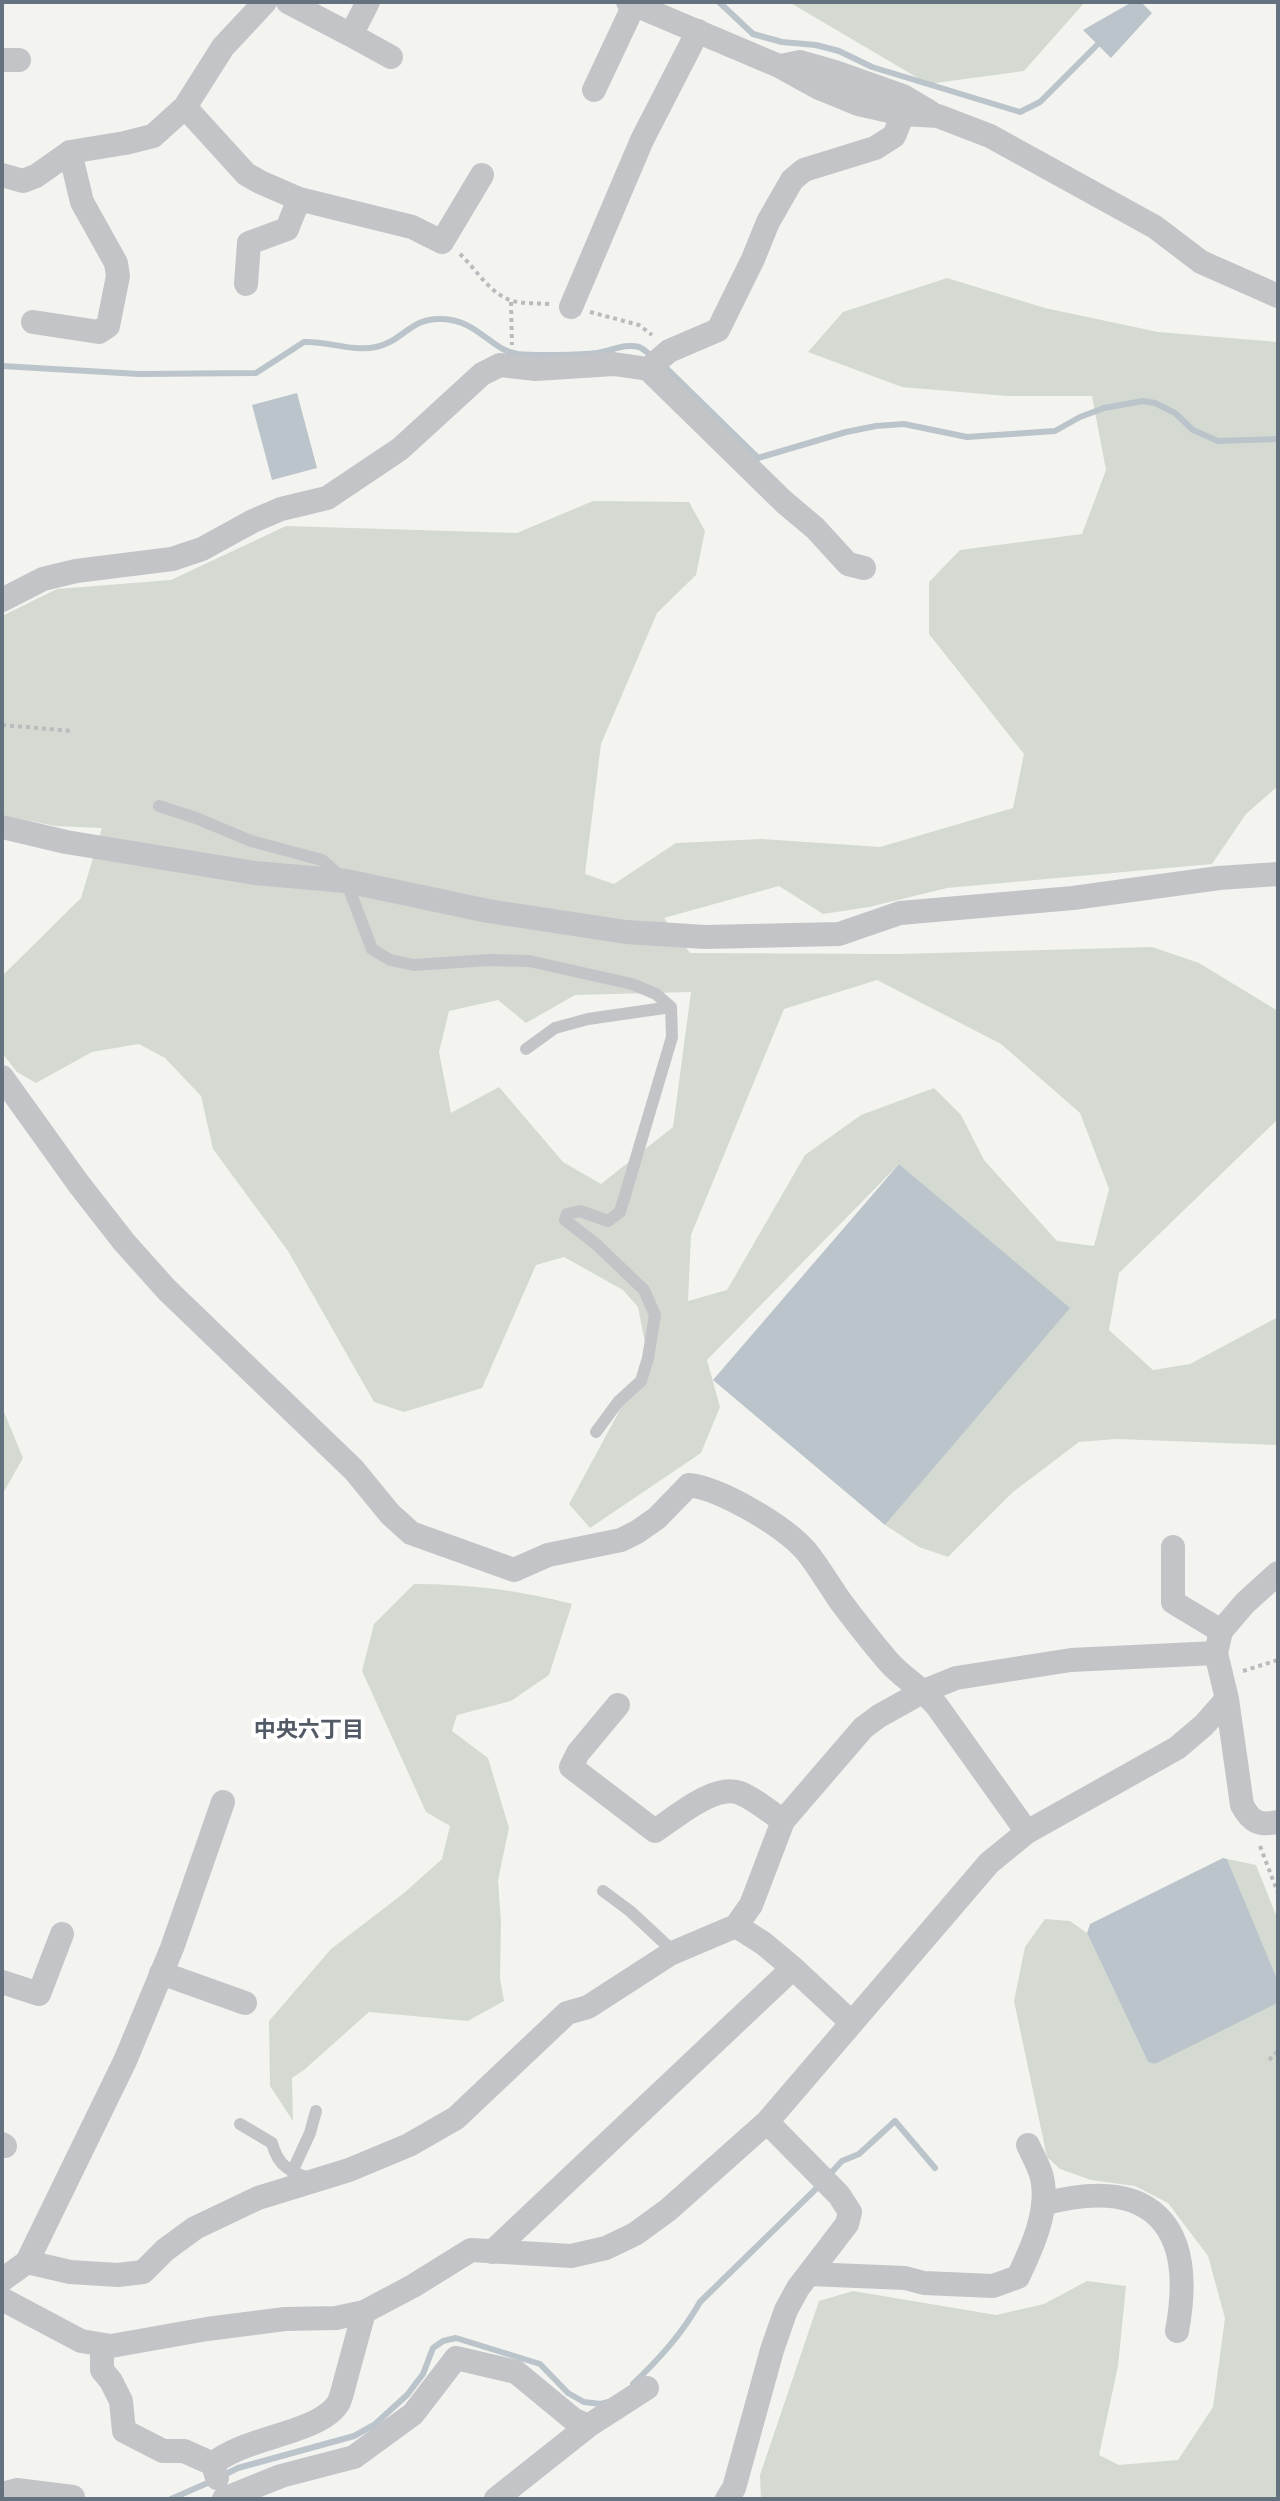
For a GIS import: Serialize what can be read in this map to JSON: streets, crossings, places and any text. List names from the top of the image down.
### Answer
{
  "districts": ["中央六丁目"]
}
